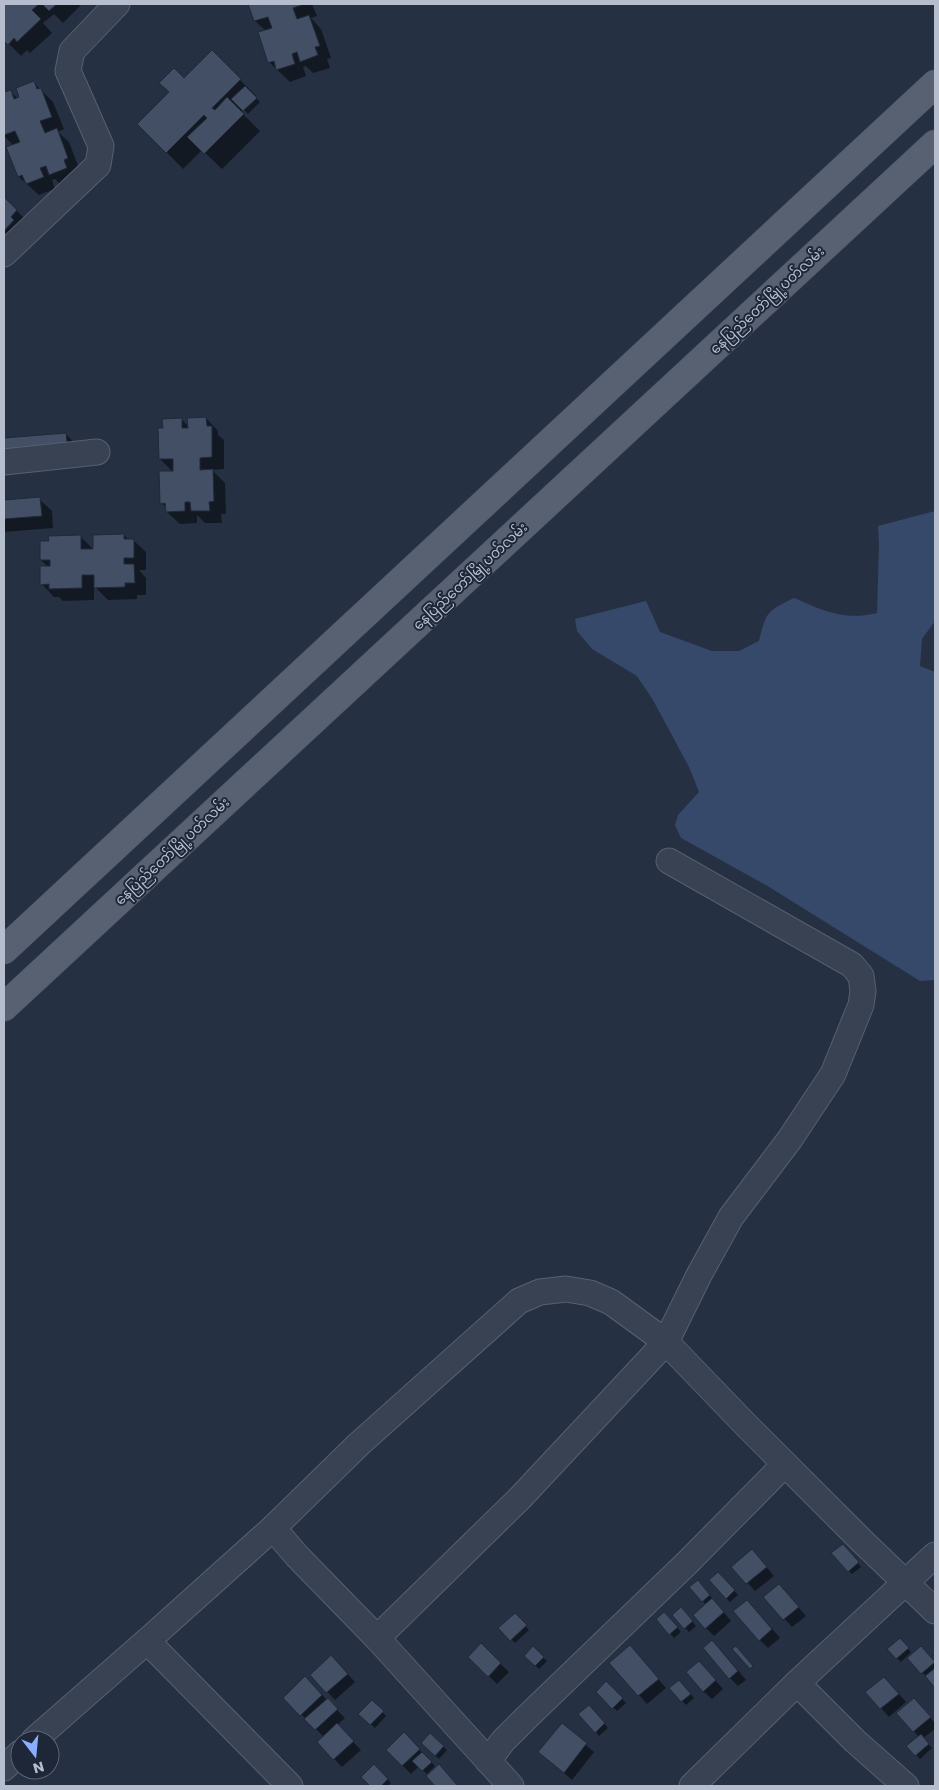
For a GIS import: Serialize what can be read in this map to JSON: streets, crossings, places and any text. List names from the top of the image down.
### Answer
{
  "streets": {
    "main road": ["နေပြည်တော်မြို့ပတ်လမ်း"]
  },
  "north": "bottom"
}
